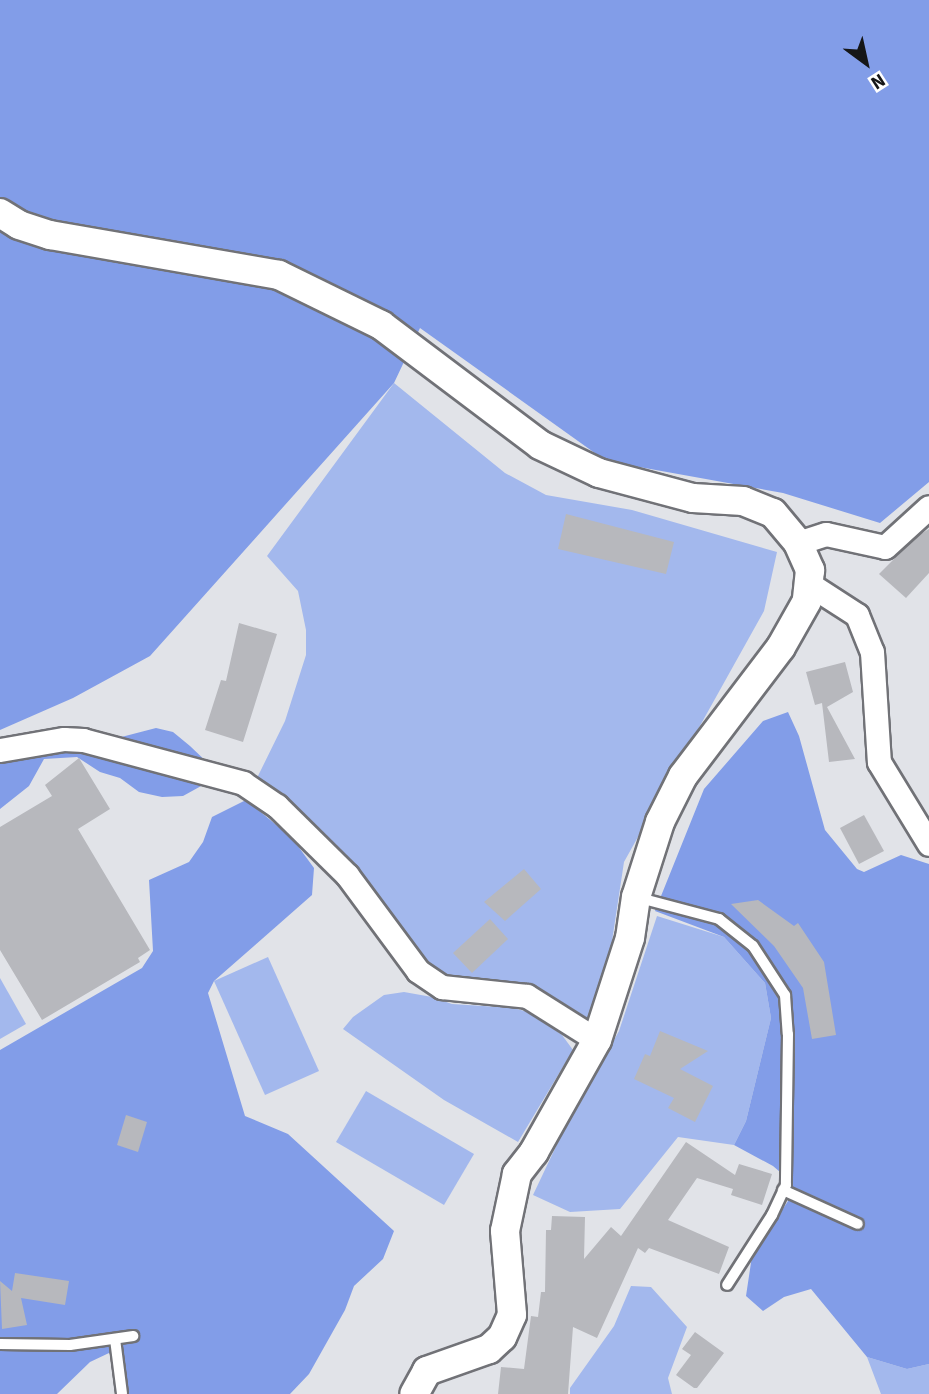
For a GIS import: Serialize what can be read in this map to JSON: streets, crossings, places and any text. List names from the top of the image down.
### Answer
{
  "north": "bottom right"
}
